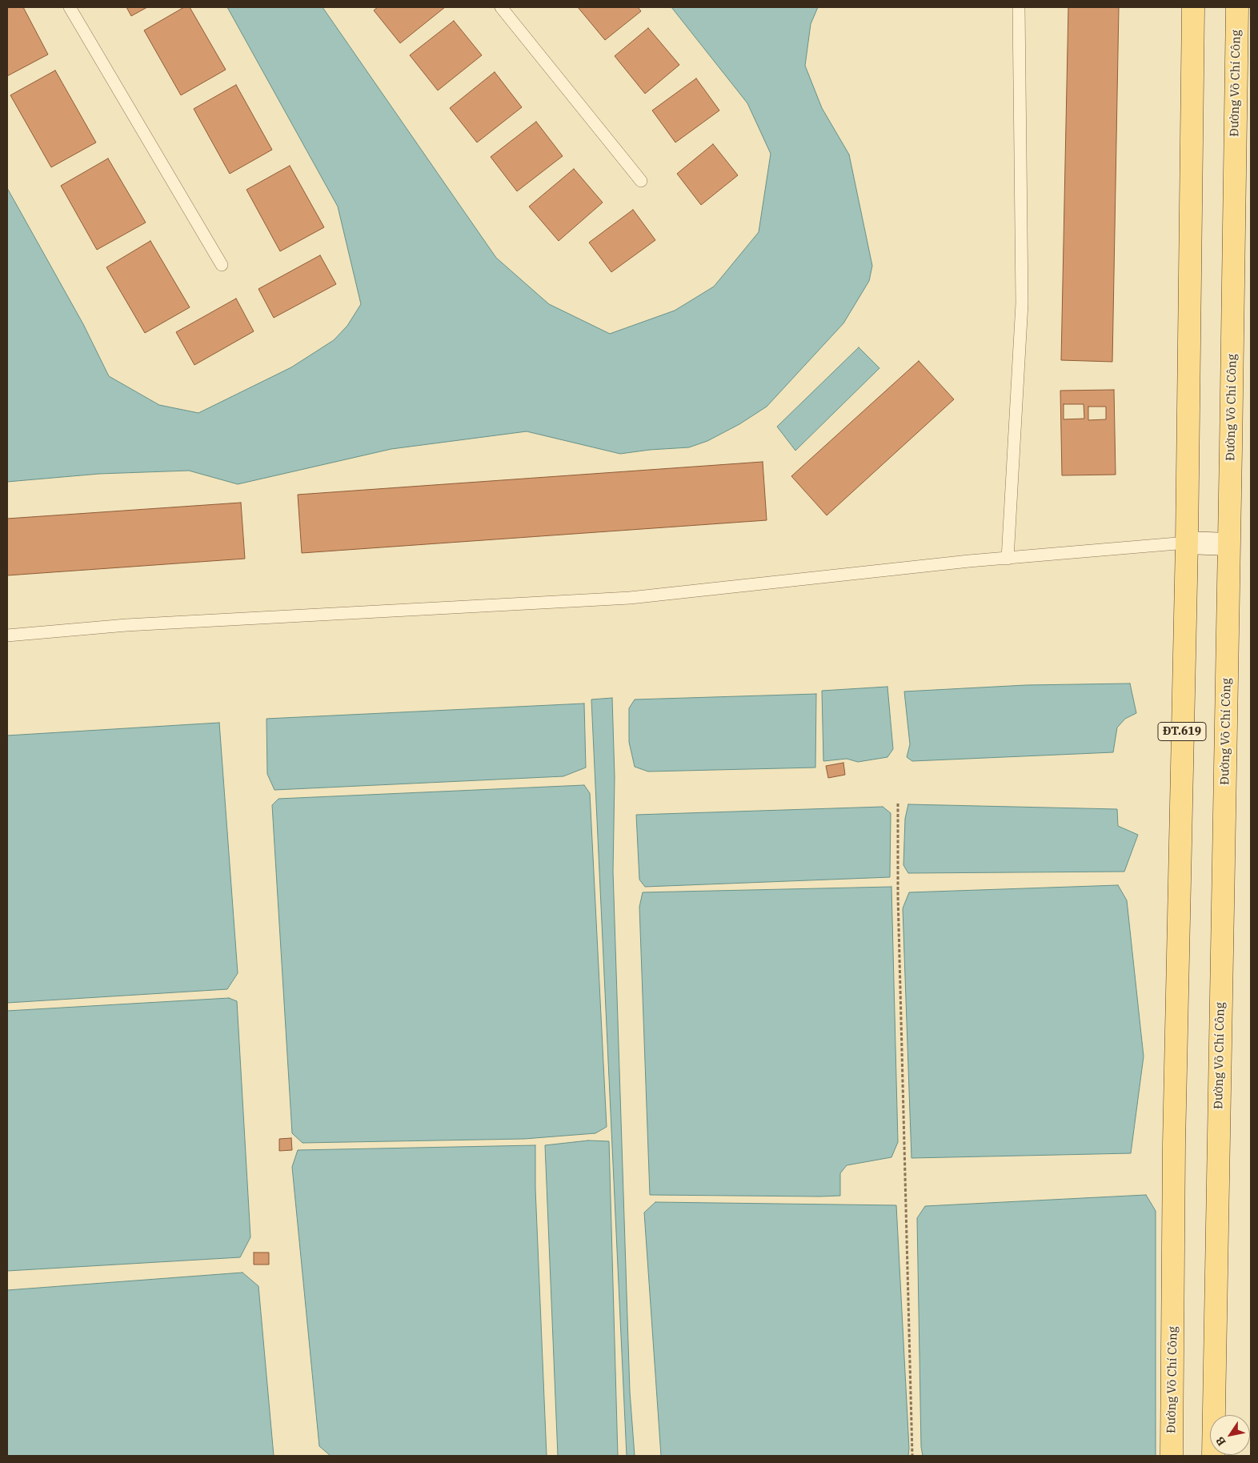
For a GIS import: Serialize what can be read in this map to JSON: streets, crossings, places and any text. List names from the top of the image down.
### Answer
{
  "streets": {
    "main road": ["Đường Võ Chí Công", "ĐT.619"]
  },
  "north": "bottom left"
}
